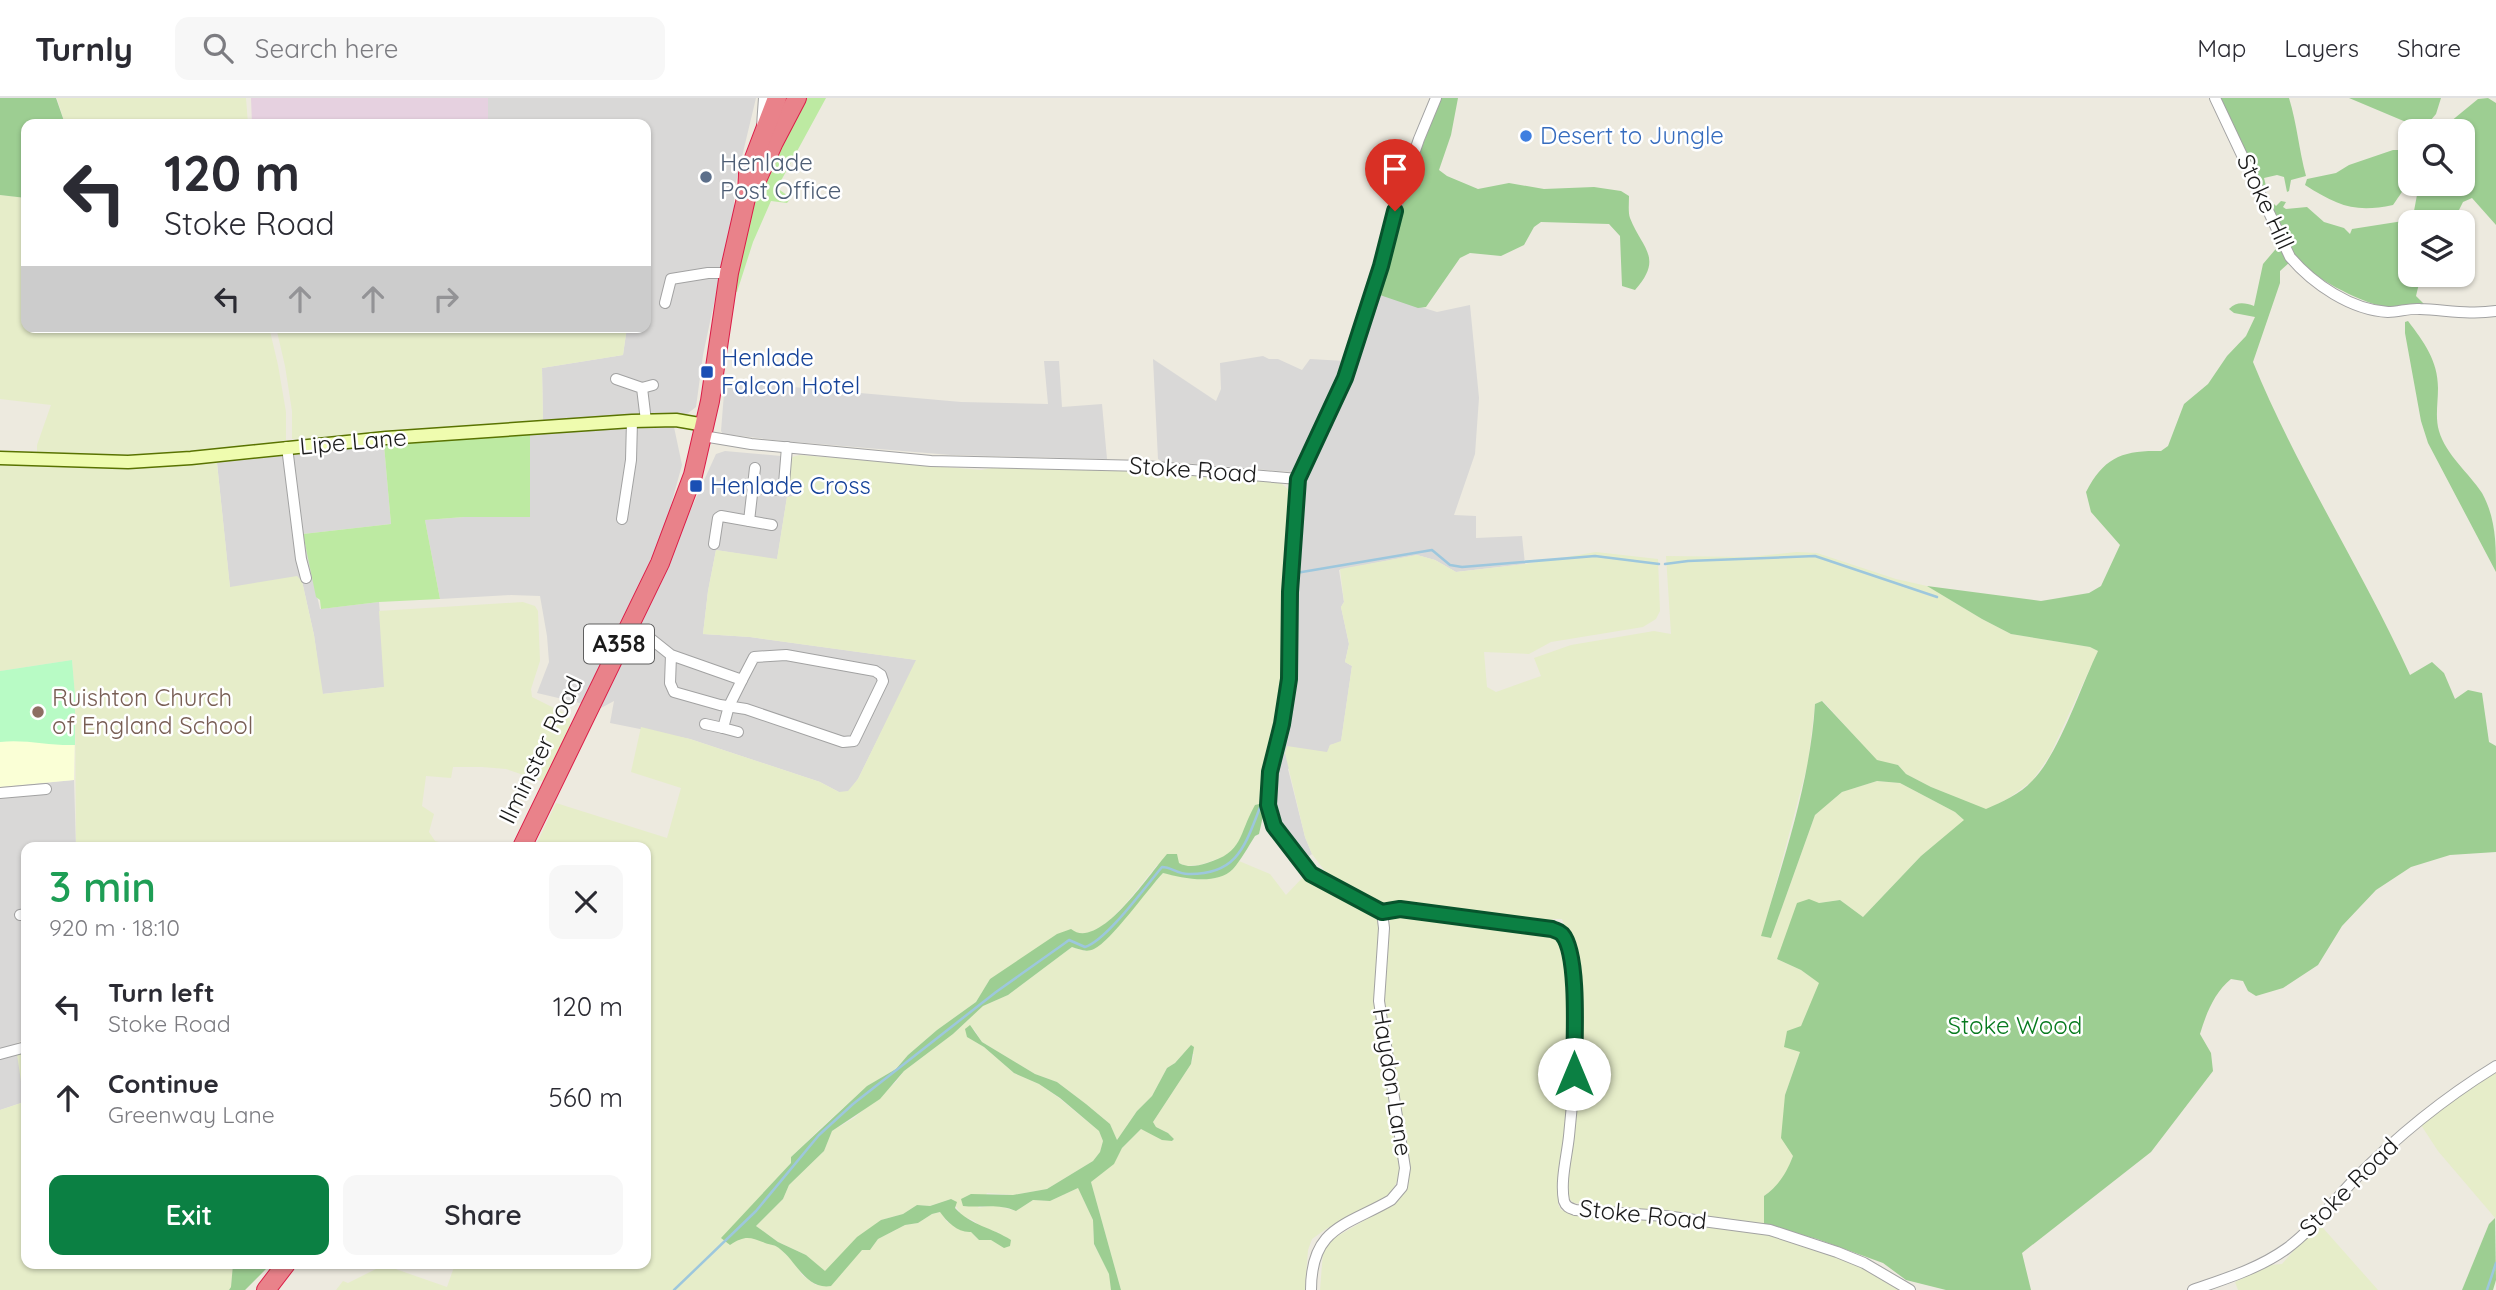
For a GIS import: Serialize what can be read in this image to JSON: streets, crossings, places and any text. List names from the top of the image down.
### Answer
{
  "streets": {
    "highway": ["A358", "Ilminster Road"],
    "street": [
      "Stoke Hill",
      "Lipe Lane",
      "Stoke Road",
      "Haydon Lane"
    ]
  },
  "crossings": [
    ["Lipe Lane", "Stoke Road"],
    ["Lipe Lane", "Ilminster Road"],
    ["Stoke Road", "Ilminster Road"],
    ["Stoke Road", "Haydon Lane"]
  ],
  "parks": ["Stoke Wood"],
  "places": {
    "other": ["Desert to Jungle", "Henlade Post Office", "Ruishton Church of England School"],
    "transit": ["Henlade Falcon Hotel", "Henlade Cross"]
  },
  "page": {
    "header": "Turnly",
    "search": "Search here",
    "nav": ["Map", "Layers", "Share"],
    "turn": ["120 m", "Stoke Road"],
    "heading": ["3 min", "920 m · 18:10"],
    "list": [
      {
        "name": "Turn left",
        "note": "Stoke Road",
        "value": "120 m"
      },
      {
        "name": "Continue",
        "note": "Greenway Lane",
        "value": "560 m"
      }
    ],
    "buttons": ["Exit", "Share"]
  }
}
